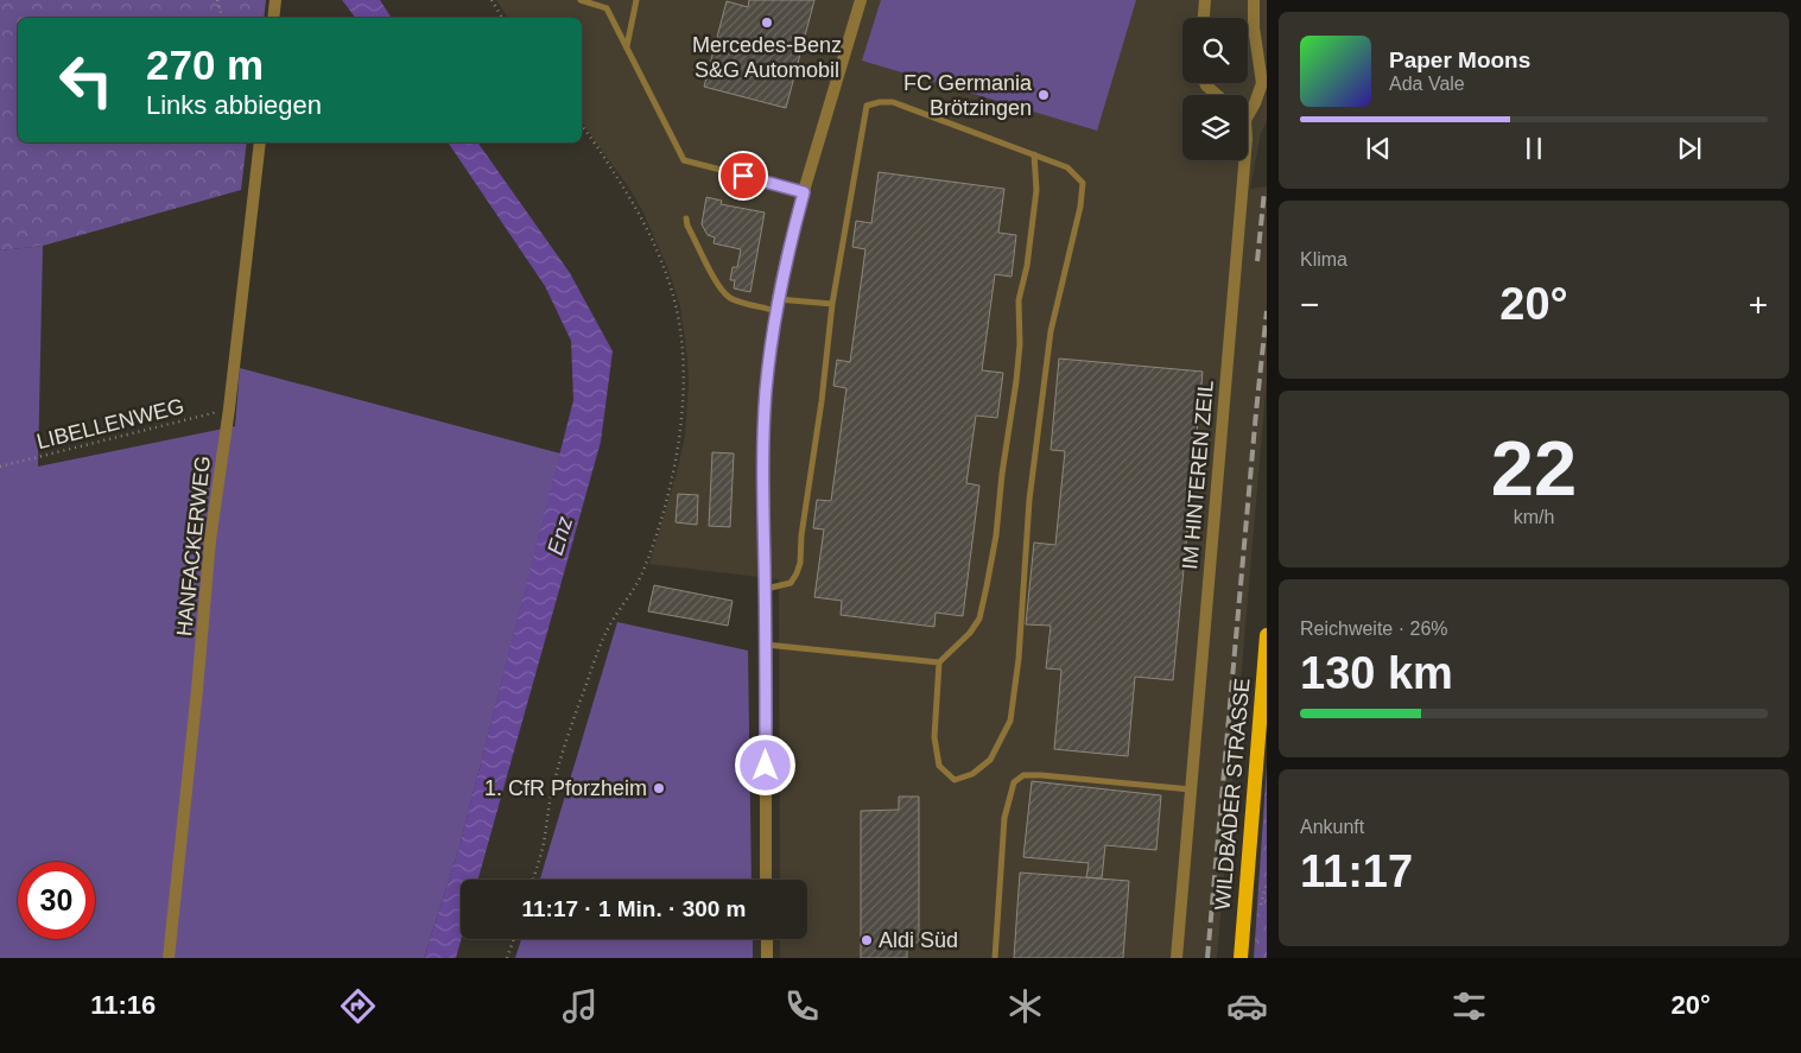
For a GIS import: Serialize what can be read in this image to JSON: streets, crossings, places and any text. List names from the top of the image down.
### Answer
{
  "streets": {
    "main road": ["WILDBADER STRASSE"],
    "street": ["IM HINTEREN ZEIL", "HANFACKERWEG"],
    "path": ["LIBELLENWEG"]
  },
  "crossings": [
    ["LIBELLENWEG", "HANFACKERWEG"]
  ],
  "water": ["Enz"],
  "places": [
    "Mercedes-Benz S&G Automobil",
    "FC Germania Brötzingen",
    "1. CfR Pforzheim",
    "Aldi Süd"
  ],
  "page": {
    "turn": ["270 m", "Links abbiegen"],
    "song": ["Paper Moons", "Ada Vale"],
    "tile": [
      "Klima",
      ["22", "km/h"],
      ["Reichweite · 26%", "130 km"],
      ["Ankunft", "11:17"]
    ],
    "heat": ["−", "20°", "+"],
    "limit": "30",
    "trip": "11:17 · 1 Min. · 300 m",
    "tabs": ["11:16", "20°"]
  }
}
